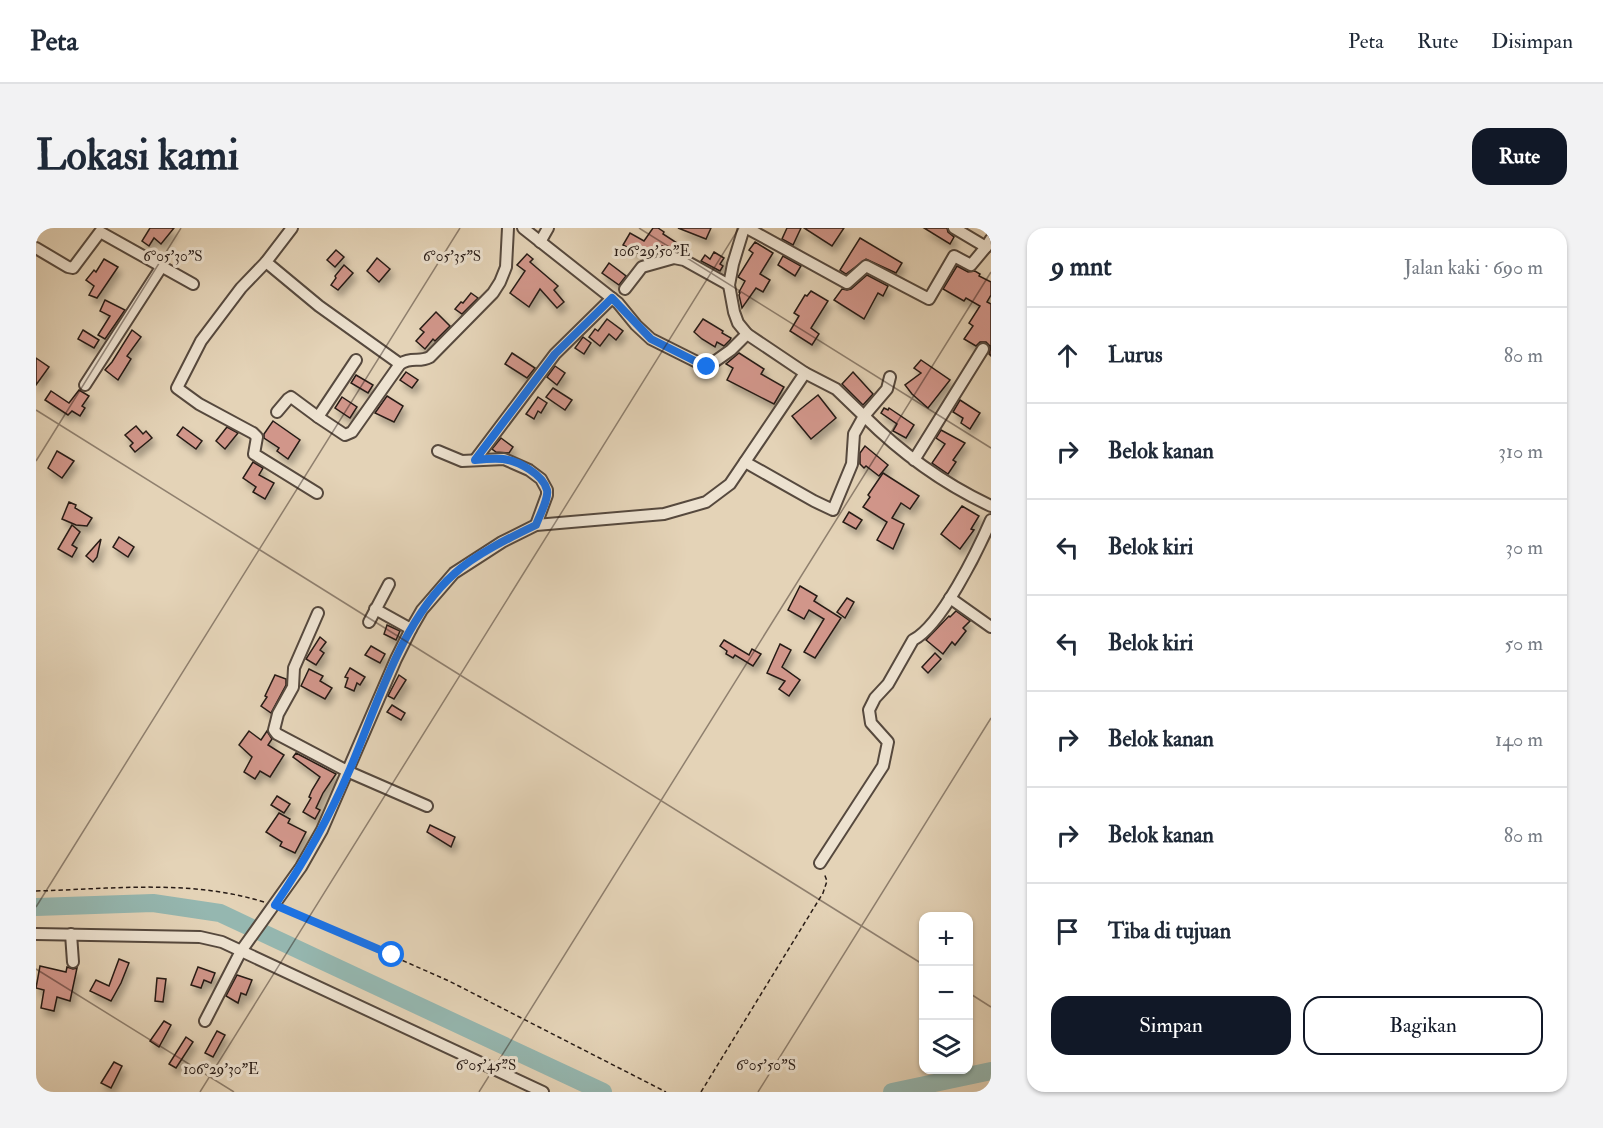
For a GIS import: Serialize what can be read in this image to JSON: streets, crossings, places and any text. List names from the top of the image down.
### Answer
{
  "page": {
    "header": "Peta",
    "nav": ["Peta", "Rute", "Disimpan"],
    "buttons": [
      "Rute",
      ["Simpan", "Bagikan"]
    ],
    "title": "Lokasi kami",
    "heading": ["9 mnt", "Jalan kaki · 690 m"],
    "list": [
      ["Lurus", "80 m"],
      ["Belok kanan", "310 m"],
      ["Belok kiri", "30 m"],
      ["Belok kiri", "50 m"],
      ["Belok kanan", "140 m"],
      ["Belok kanan", "80 m"],
      "Tiba di tujuan"
    ],
    "map_buttons": ["+", "−"]
  },
  "coordinates": [
    "106°29'50\"E",
    "6°05'30\"S",
    "6°05'35\"S",
    "6°05'45\"S",
    "6°05'50\"S",
    "106°29'30\"E"
  ]
}
